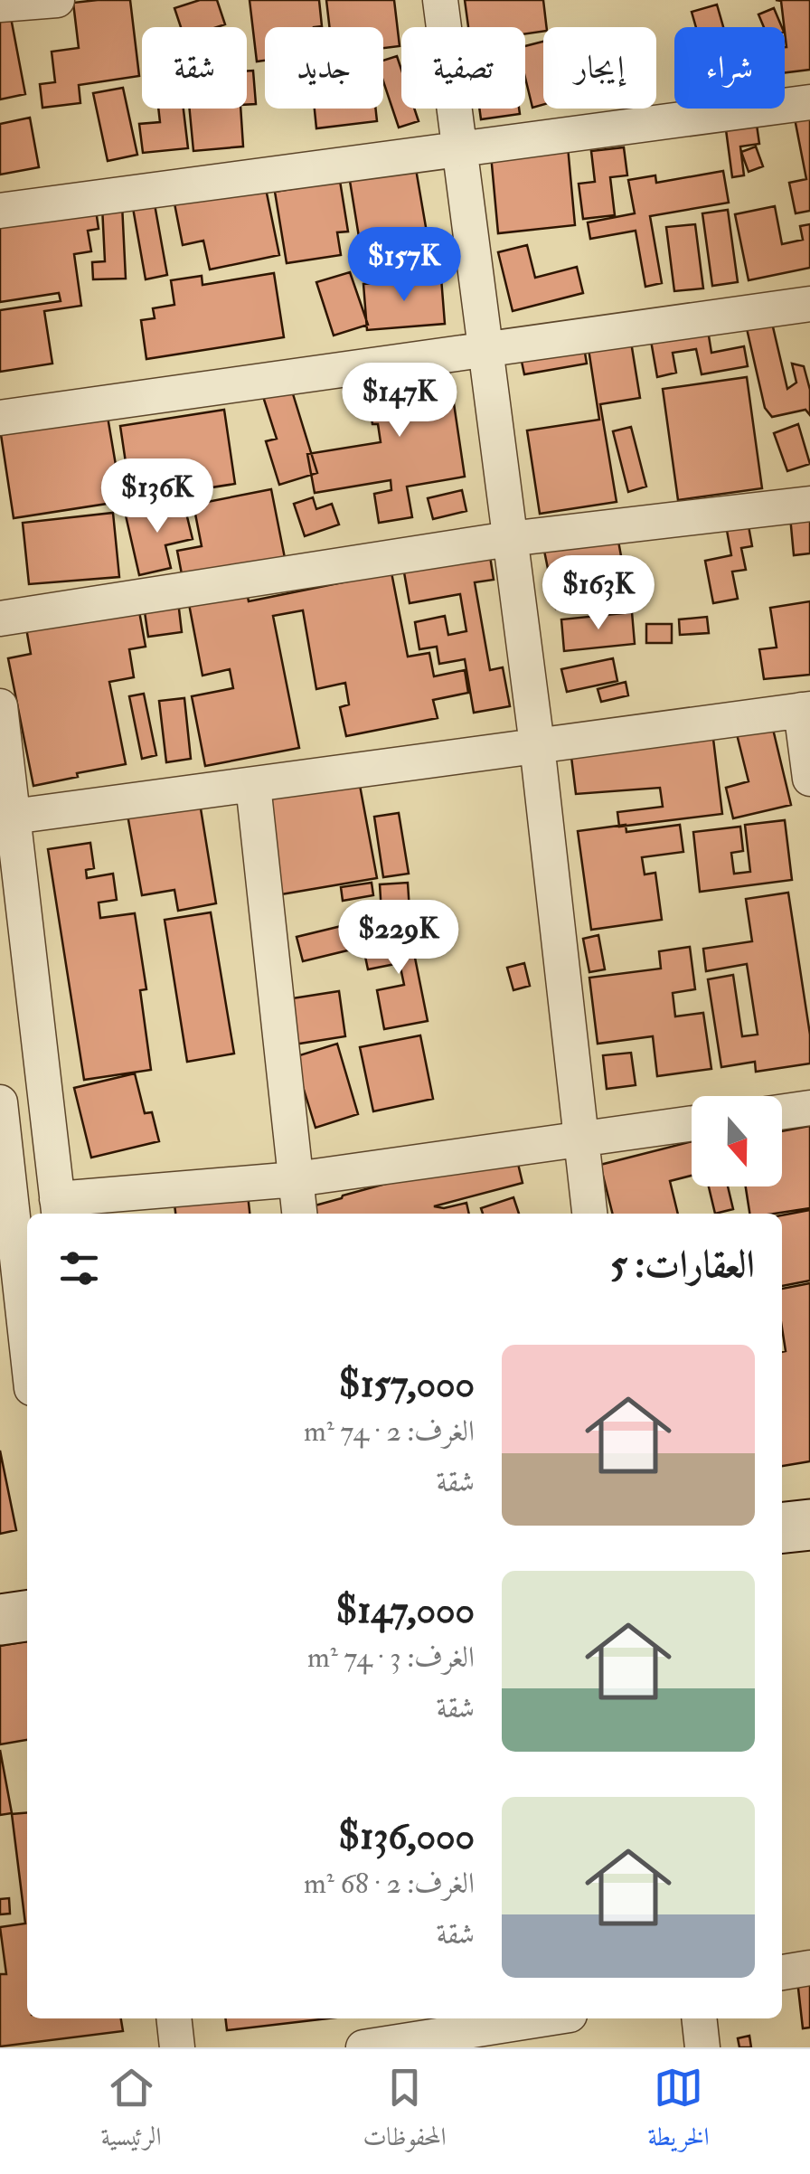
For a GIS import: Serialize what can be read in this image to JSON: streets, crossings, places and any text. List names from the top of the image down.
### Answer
{
  "north": "bottom",
  "page": {
    "chip": [
      "شراء",
      "إيجار",
      "تصفية",
      "جديد",
      "شقة"
    ],
    "price": [
      "$157K",
      "$147K",
      "$136K",
      "$163K",
      "$229K"
    ],
    "heading": "العقارات: 5",
    "list": [
      {
        "name": "$157,000",
        "note": "الغرف: 2 · 74 m² · شقة"
      },
      {
        "name": "$147,000",
        "note": "الغرف: 3 · 74 m² · شقة"
      },
      {
        "name": "$136,000",
        "note": "الغرف: 2 · 68 m² · شقة"
      }
    ],
    "tabs": ["الخريطة", "المحفوظات", "الرئيسية"]
  }
}
